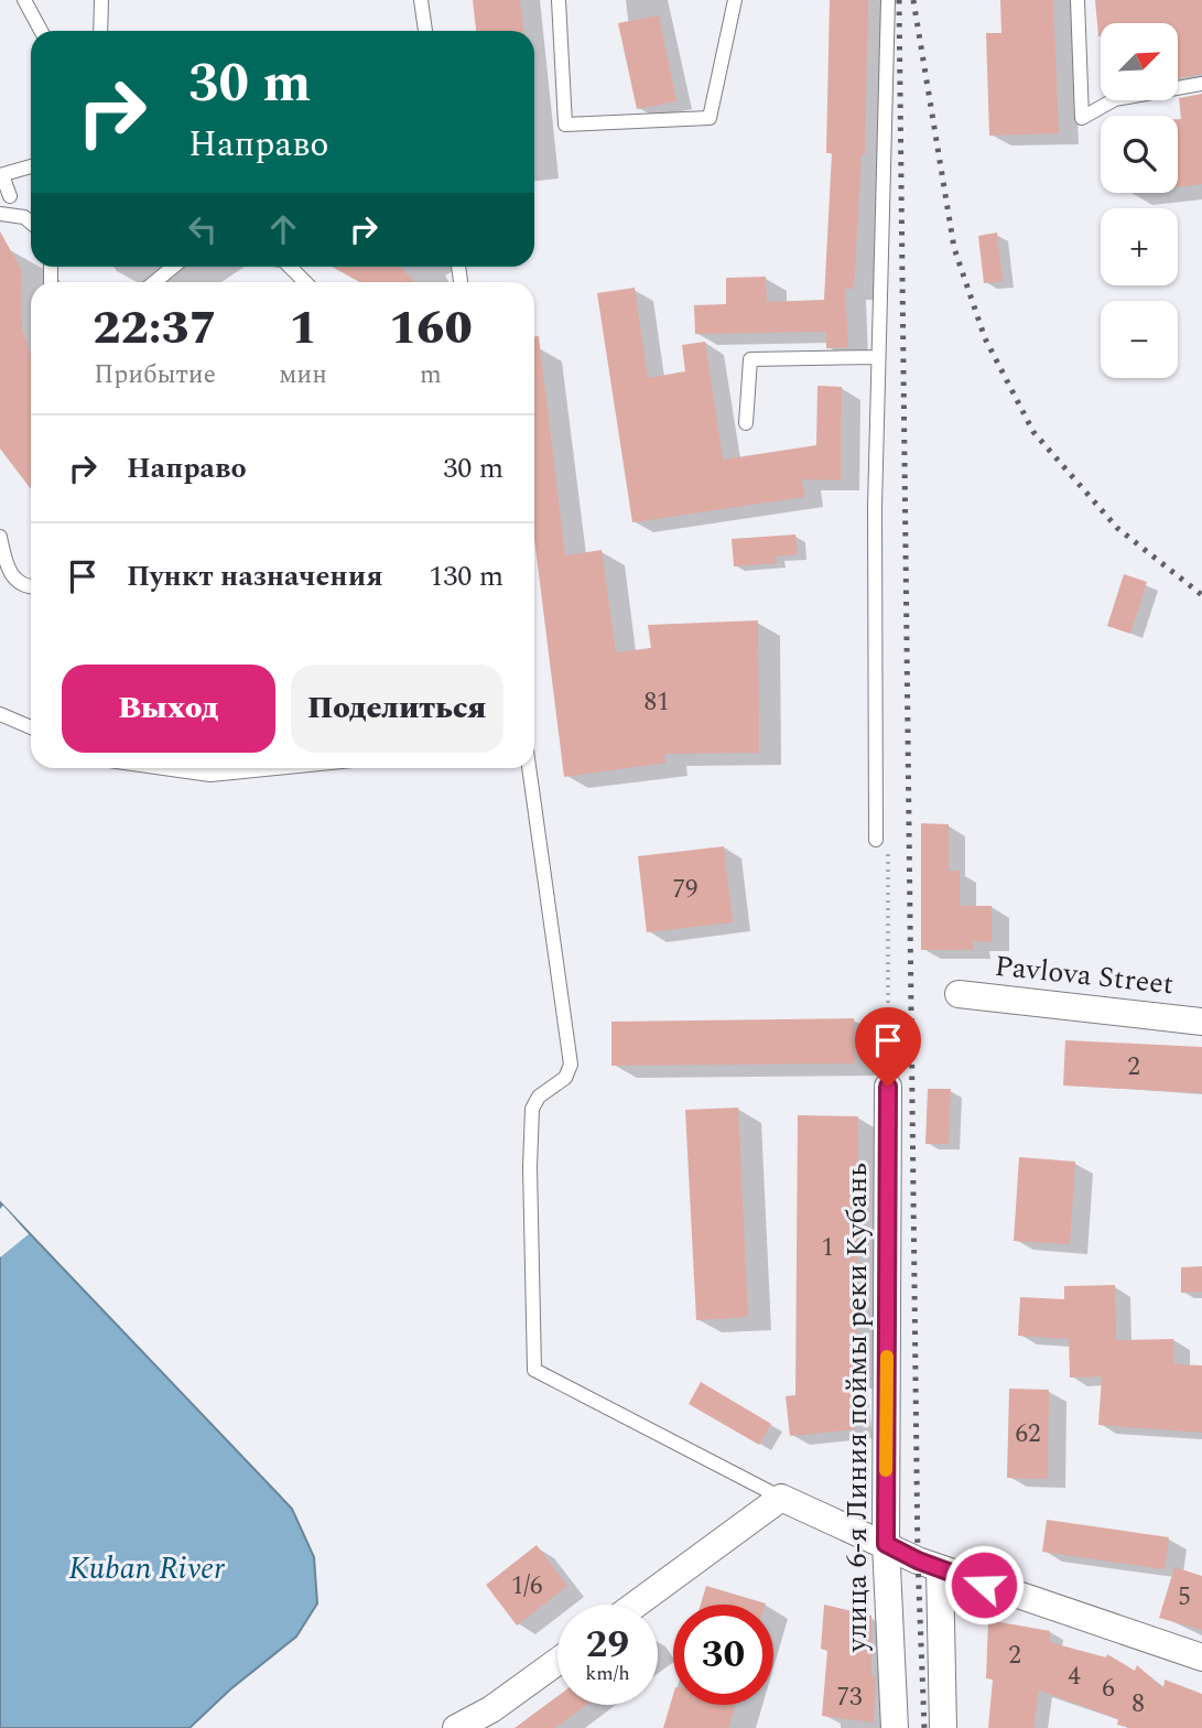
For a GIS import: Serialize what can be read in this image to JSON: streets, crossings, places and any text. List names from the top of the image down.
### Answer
{
  "streets": {
    "street": ["Pavlova Street", "улица 6-я Линия поймы реки Кубань"]
  },
  "water": ["Kuban River"],
  "house_numbers": [
    "81",
    "79",
    "2",
    "1",
    "62",
    "1/6",
    "5",
    "2",
    "4",
    "6",
    "73",
    "8"
  ],
  "north": "top right",
  "page": {
    "map_buttons": ["+", "−"],
    "turn": ["30 m", "Направо"],
    "eta": [
      "22:37",
      "Прибытие",
      "1",
      "мин",
      "160",
      "m"
    ],
    "list": [
      {
        "name": "Направо",
        "value": "30 m"
      },
      {
        "name": "Пункт назначения",
        "value": "130 m"
      }
    ],
    "buttons": ["Выход", "Поделиться"],
    "speed": "29 km/h",
    "limit": "30"
  }
}
